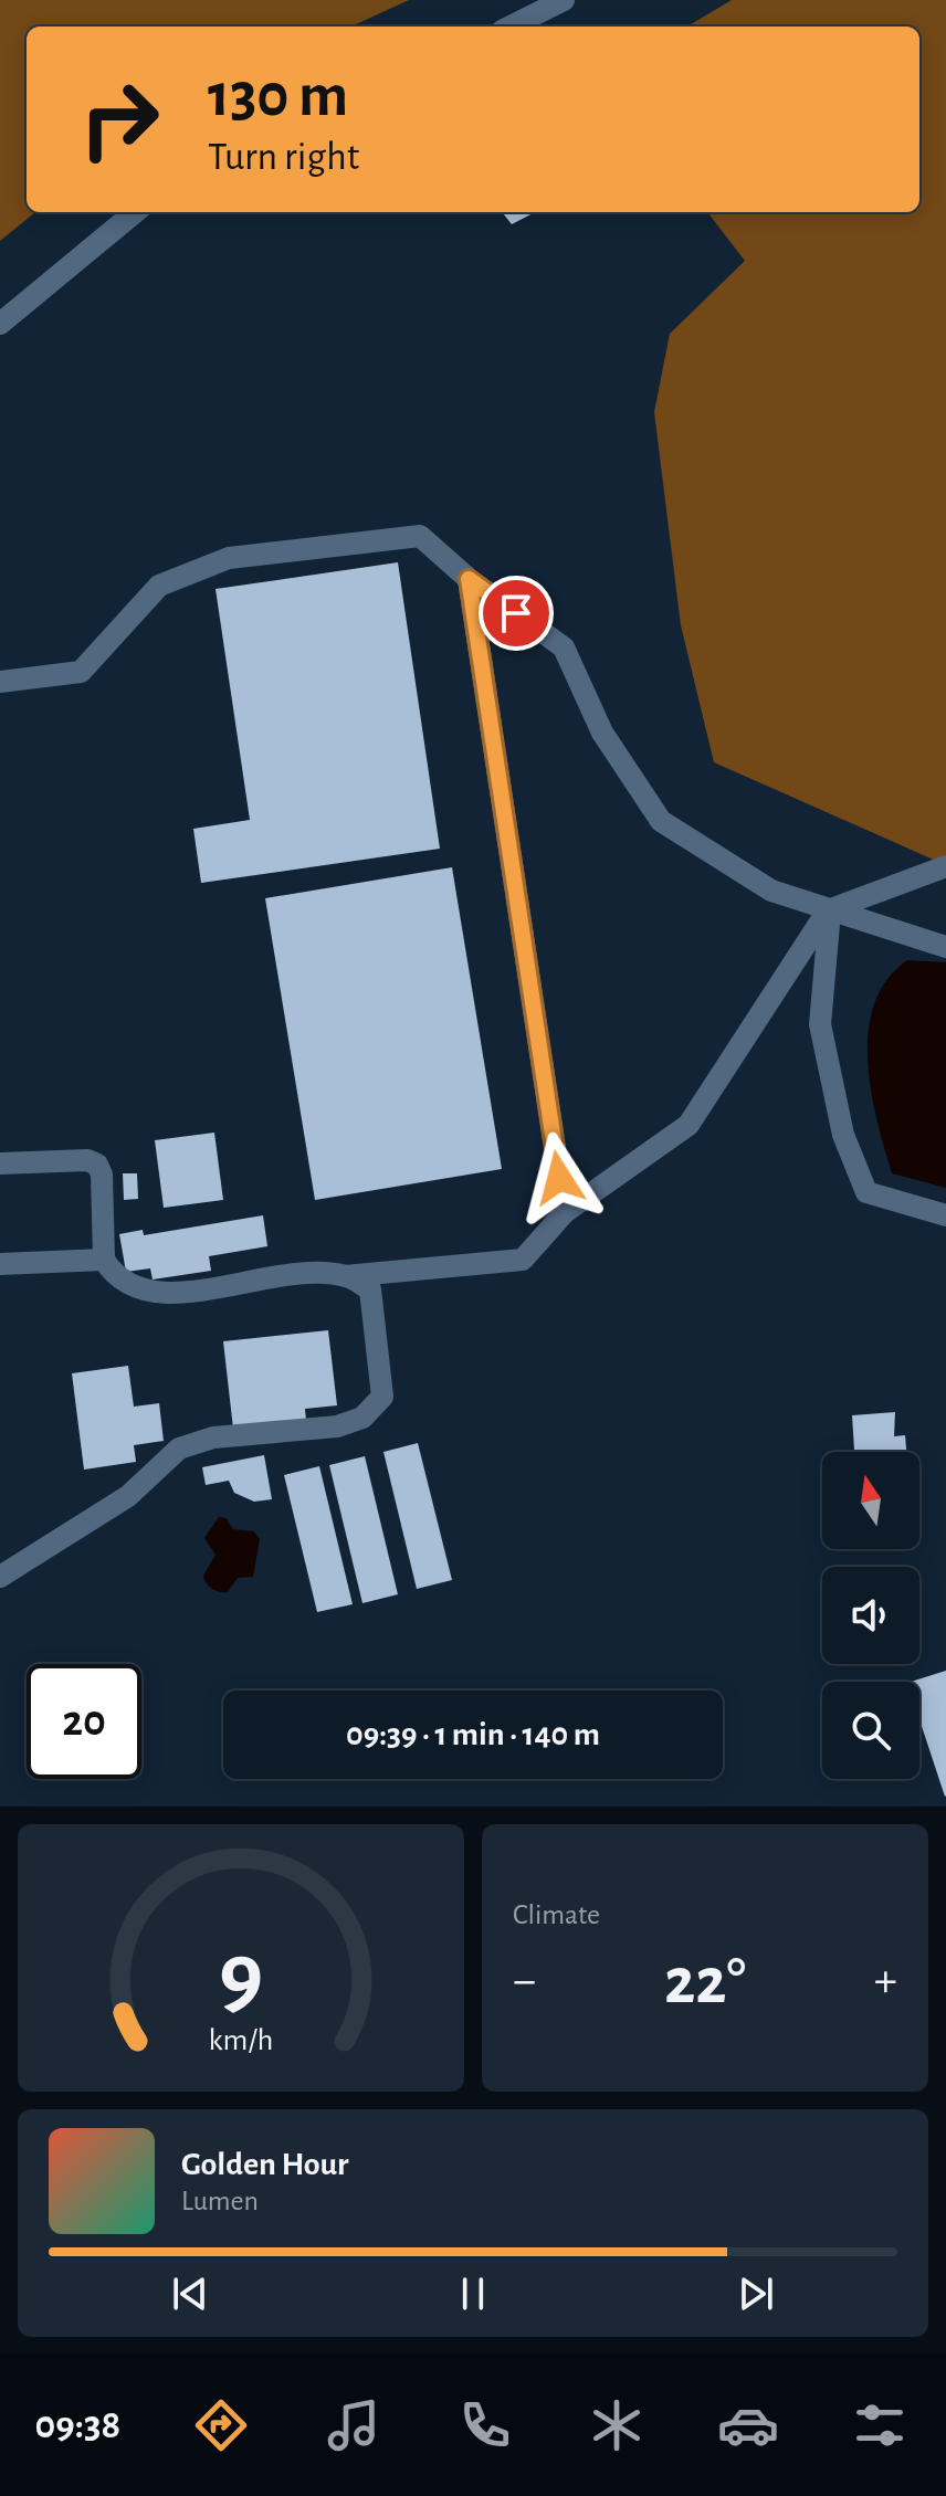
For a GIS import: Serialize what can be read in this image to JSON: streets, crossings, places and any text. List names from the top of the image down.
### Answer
{
  "north": "top",
  "page": {
    "turn": ["130 m", "Turn right"],
    "limit": "20",
    "trip": "09:39 · 1 min · 140 m",
    "tile": "Climate",
    "heat": ["−", "22°", "+"],
    "song": ["Golden Hour", "Lumen"],
    "tabs": "09:38",
    "gauge": ["9", "km/h"]
  }
}
